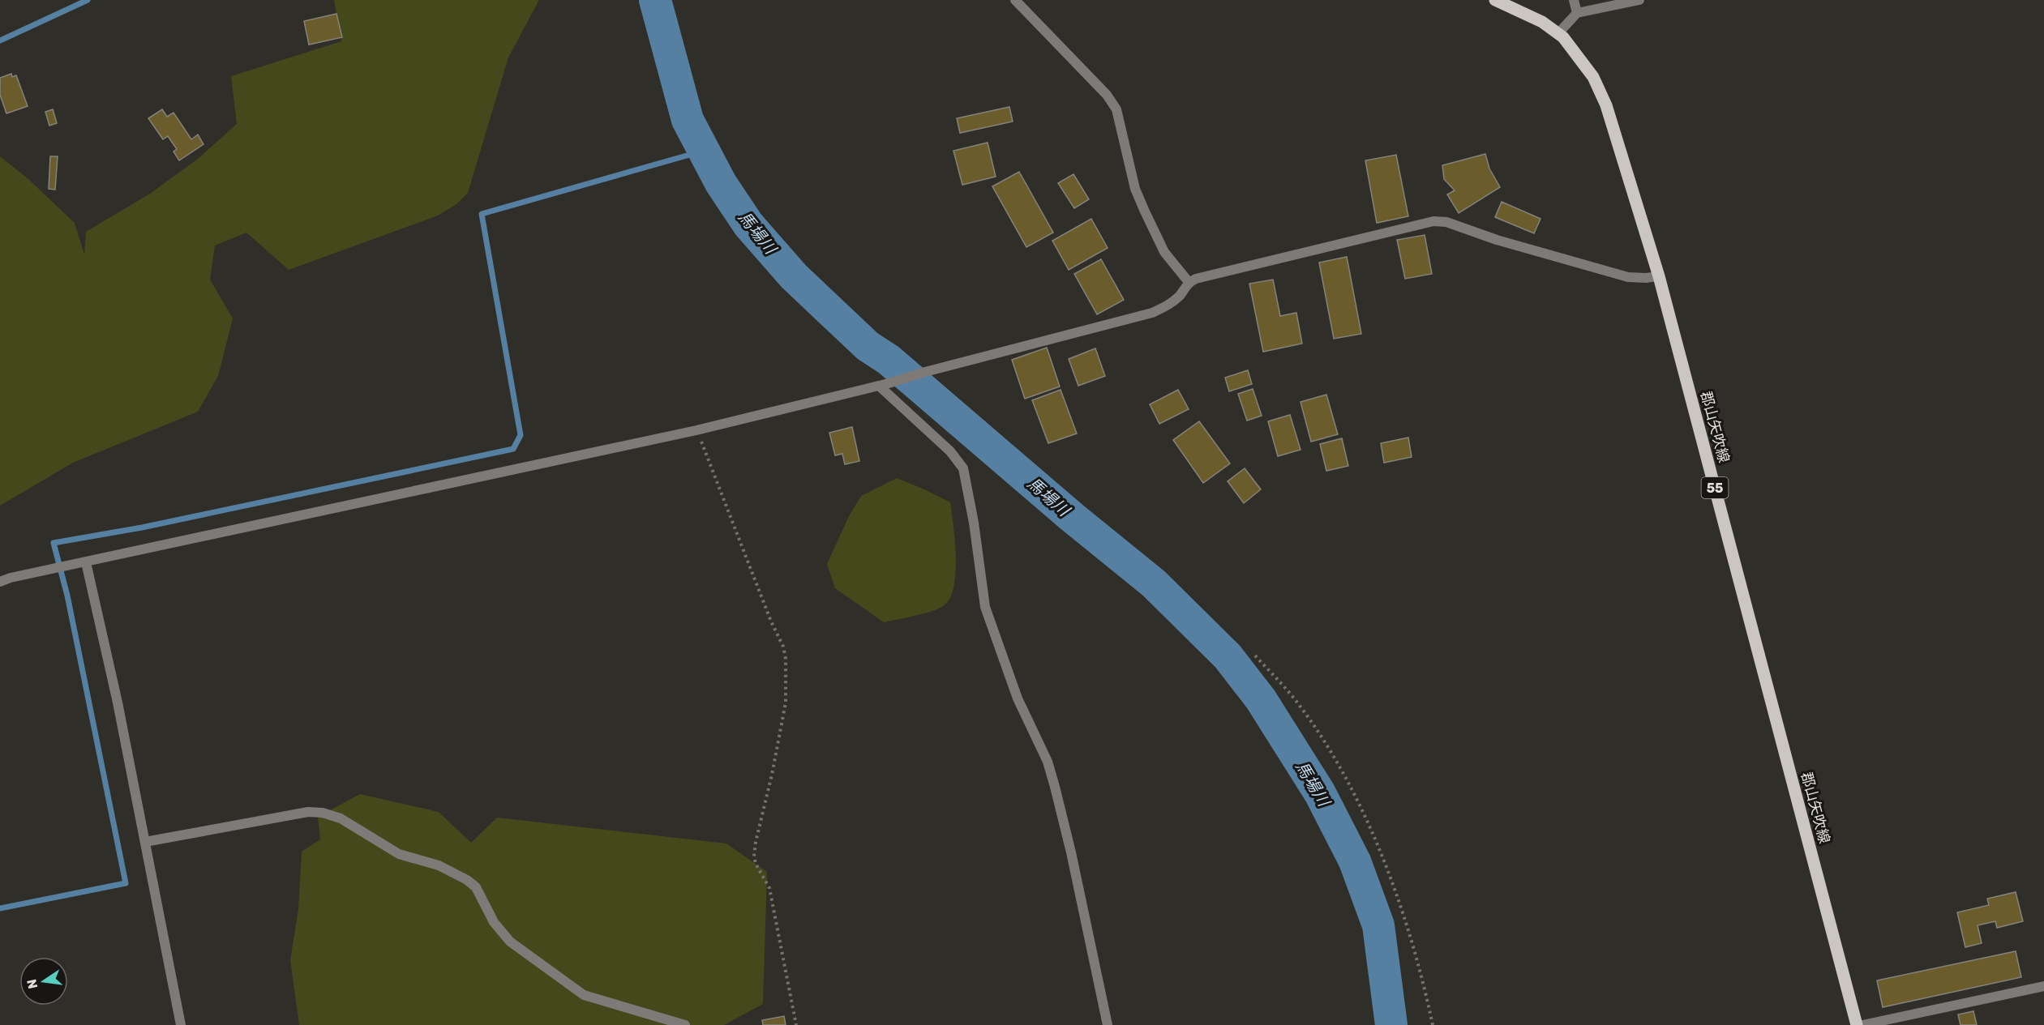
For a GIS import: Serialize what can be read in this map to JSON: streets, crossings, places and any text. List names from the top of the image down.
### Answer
{
  "streets": {
    "main road": ["郡山矢吹線", "55"]
  },
  "water": ["馬場川"],
  "north": "left"
}
